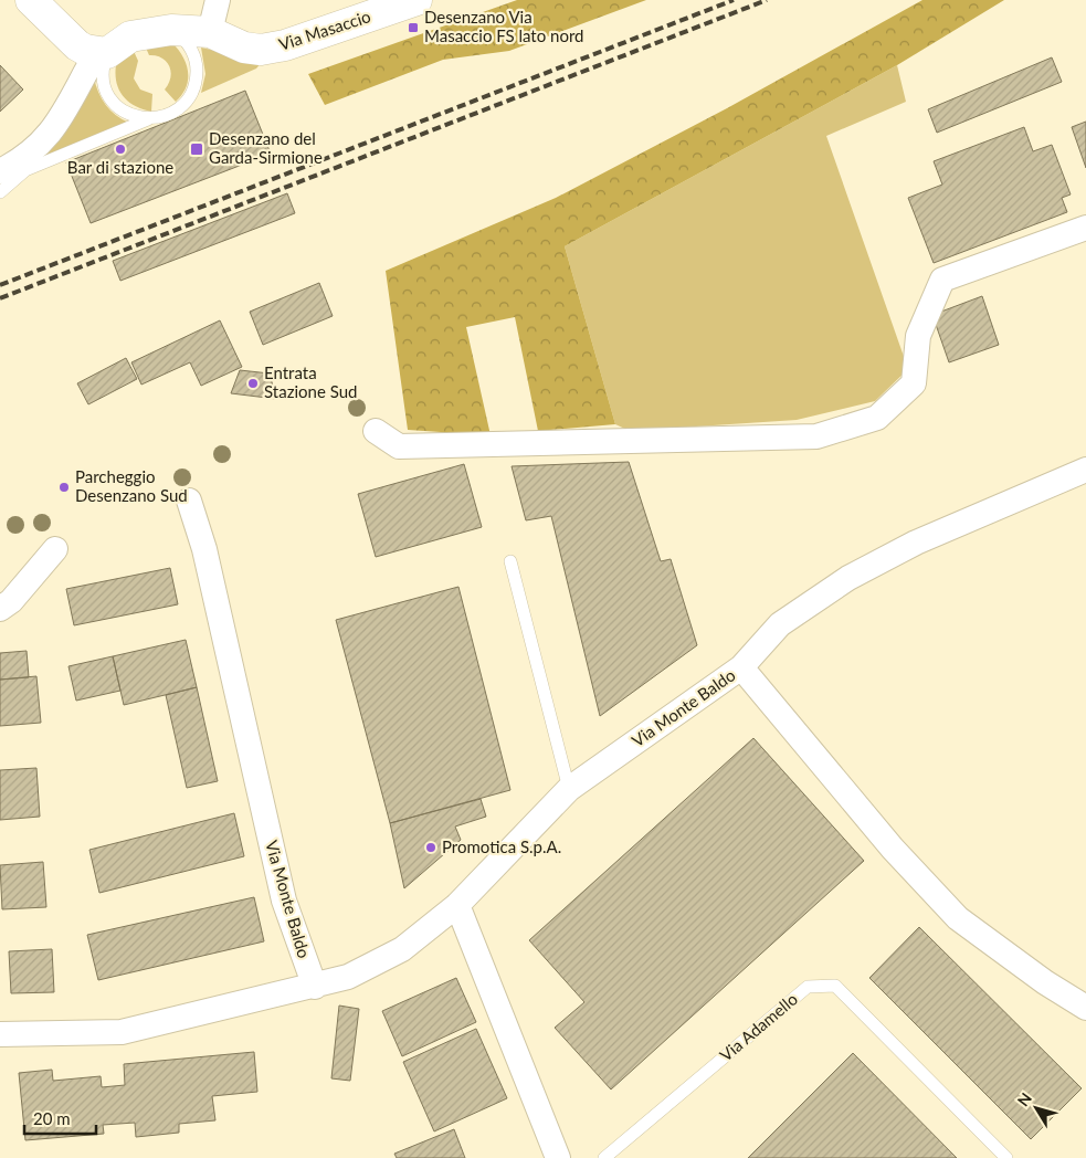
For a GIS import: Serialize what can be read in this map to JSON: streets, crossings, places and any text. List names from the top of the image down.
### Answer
{
  "streets": {
    "street": ["Via Masaccio", "Via Monte Baldo"],
    "lane": ["Via Adamello"]
  },
  "places": {
    "transit": ["Desenzano Via Masaccio FS lato nord", "Desenzano del Garda-Sirmione"],
    "other": [
      "Bar di stazione",
      "Entrata Stazione Sud",
      "Parcheggio Desenzano Sud",
      "Promotica S.p.A."
    ]
  },
  "scale_bar": "20 m",
  "north": "top left"
}
